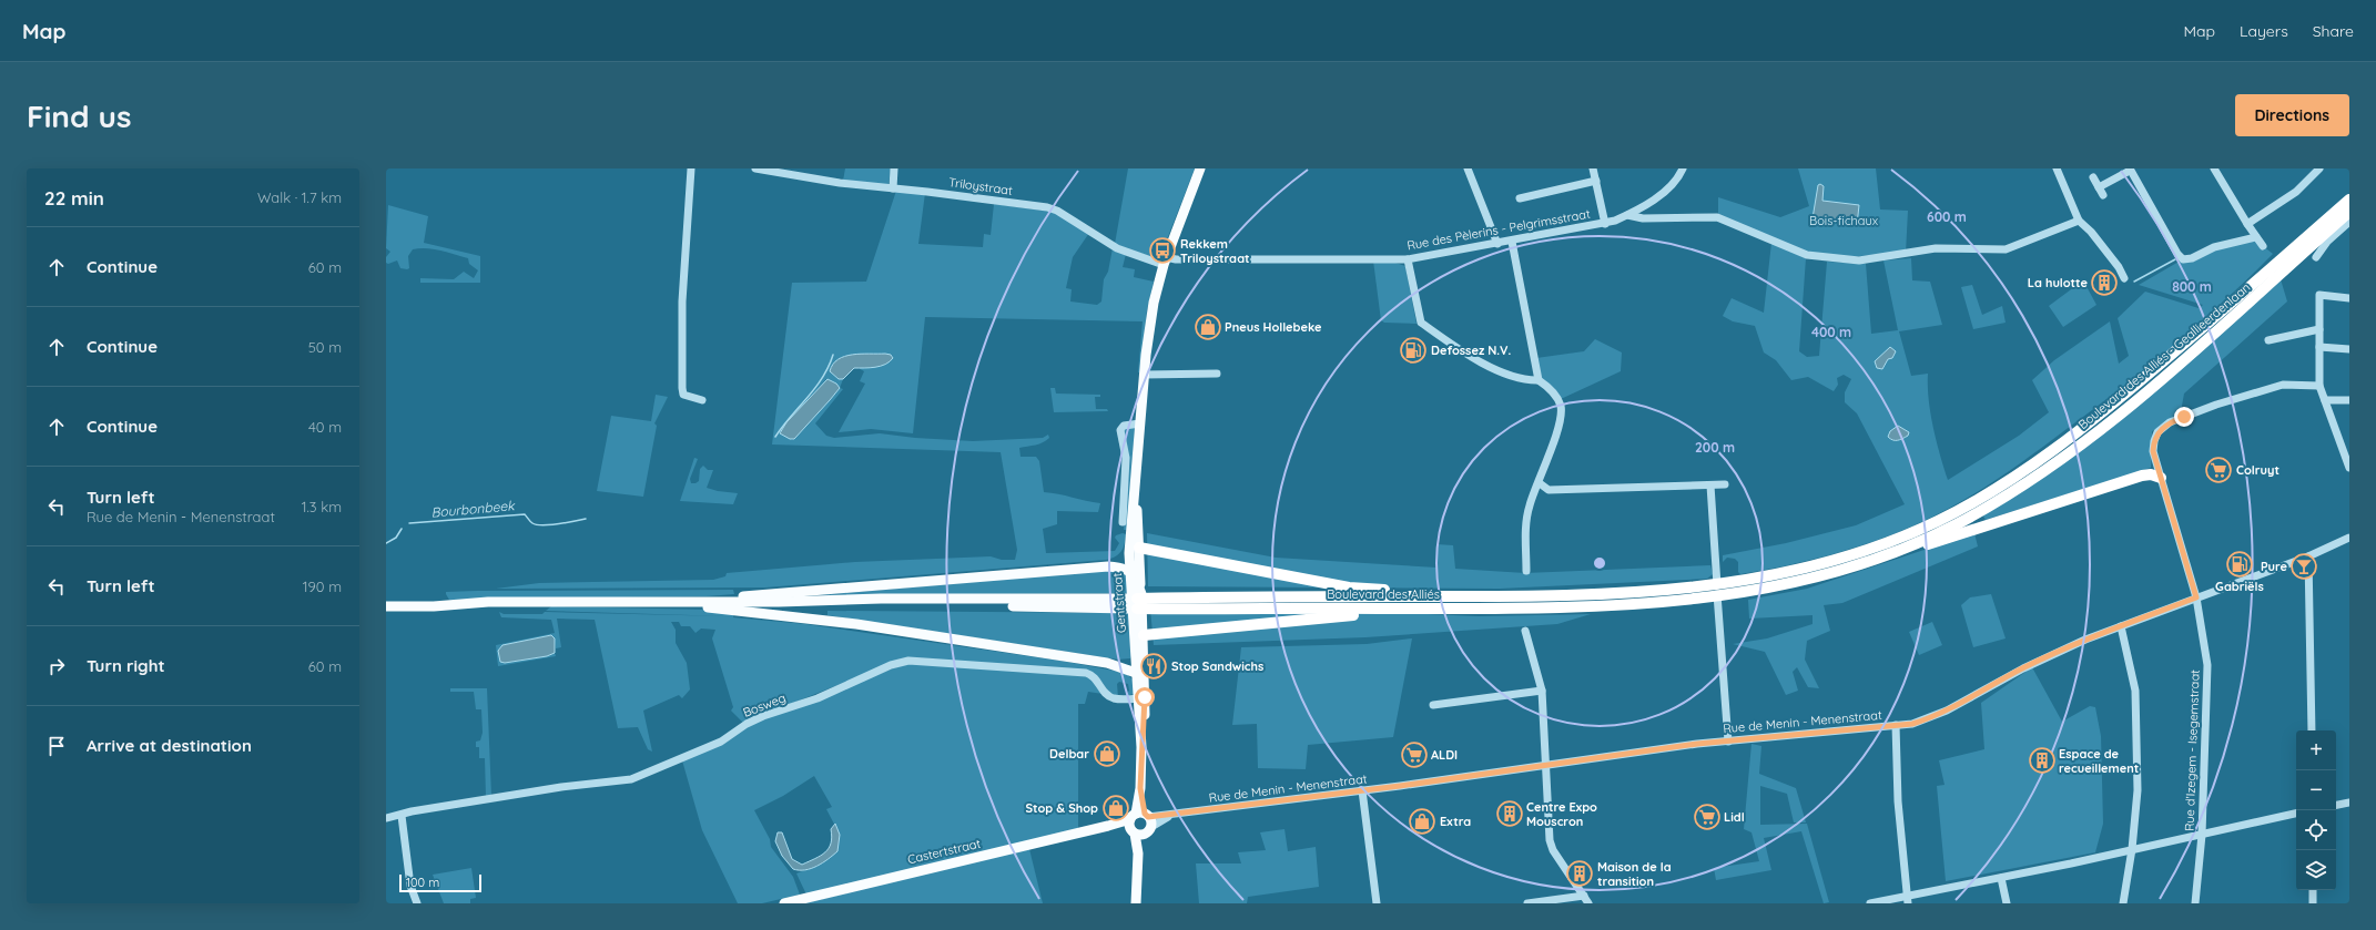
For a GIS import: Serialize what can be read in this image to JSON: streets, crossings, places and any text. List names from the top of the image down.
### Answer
{
  "streets": {
    "highway": ["Boulevard des Alliés - Geallieerdenlaan", "Boulevard des Alliés"],
    "main road": ["Gentstraat", "Castertstraat"],
    "street": [
      "Triloystraat",
      "Rue des Pèlerins - Pelgrimsstraat",
      "Bosweg",
      "Rue de Menin - Menenstraat",
      "Rue d'Izegem - Isegemstraat"
    ]
  },
  "crossings": [
    ["Triloystraat", "Rue des Pèlerins - Pelgrimsstraat"],
    ["Boulevard des Alliés - Geallieerdenlaan", "Boulevard des Alliés"],
    ["Boulevard des Alliés", "Gentstraat"],
    ["Gentstraat", "Bosweg"],
    ["Rue de Menin - Menenstraat", "Rue d'Izegem - Isegemstraat"],
    ["Rue de Menin - Menenstraat", "Castertstraat"]
  ],
  "water": ["Bourbonbeek"],
  "parks": ["Bois-fichaux"],
  "places": {
    "bus stop": ["Rekkem Triloystraat"],
    "building": [
      "La hulotte",
      "Espace de recueillement",
      "Centre Expo Mouscron",
      "Maison de la transition"
    ],
    "shop": [
      "Pneus Hollebeke",
      "Delbar",
      "Stop & Shop",
      "Extra"
    ],
    "fuel station": ["Defossez N.V.", "Gabriëls"],
    "supermarket": ["Colruyt", "ALDI", "Lidl"],
    "bar": ["Pure"],
    "restaurant": ["Stop Sandwichs"]
  },
  "scale_bar": "100 m",
  "page": {
    "header": "Map",
    "nav": ["Map", "Layers", "Share"],
    "buttons": "Directions",
    "title": "Find us",
    "heading": ["22 min", "Walk · 1.7 km"],
    "list": [
      ["Continue", "60 m"],
      ["Continue", "50 m"],
      ["Continue", "40 m"],
      ["Turn left", "Rue de Menin - Menenstraat", "1.3 km"],
      ["Turn left", "190 m"],
      ["Turn right", "60 m"],
      "Arrive at destination"
    ],
    "map_buttons": ["+", "−"],
    "scale": "100 m"
  },
  "rings": [
    "600 m",
    "800 m",
    "400 m",
    "200 m"
  ]
}
